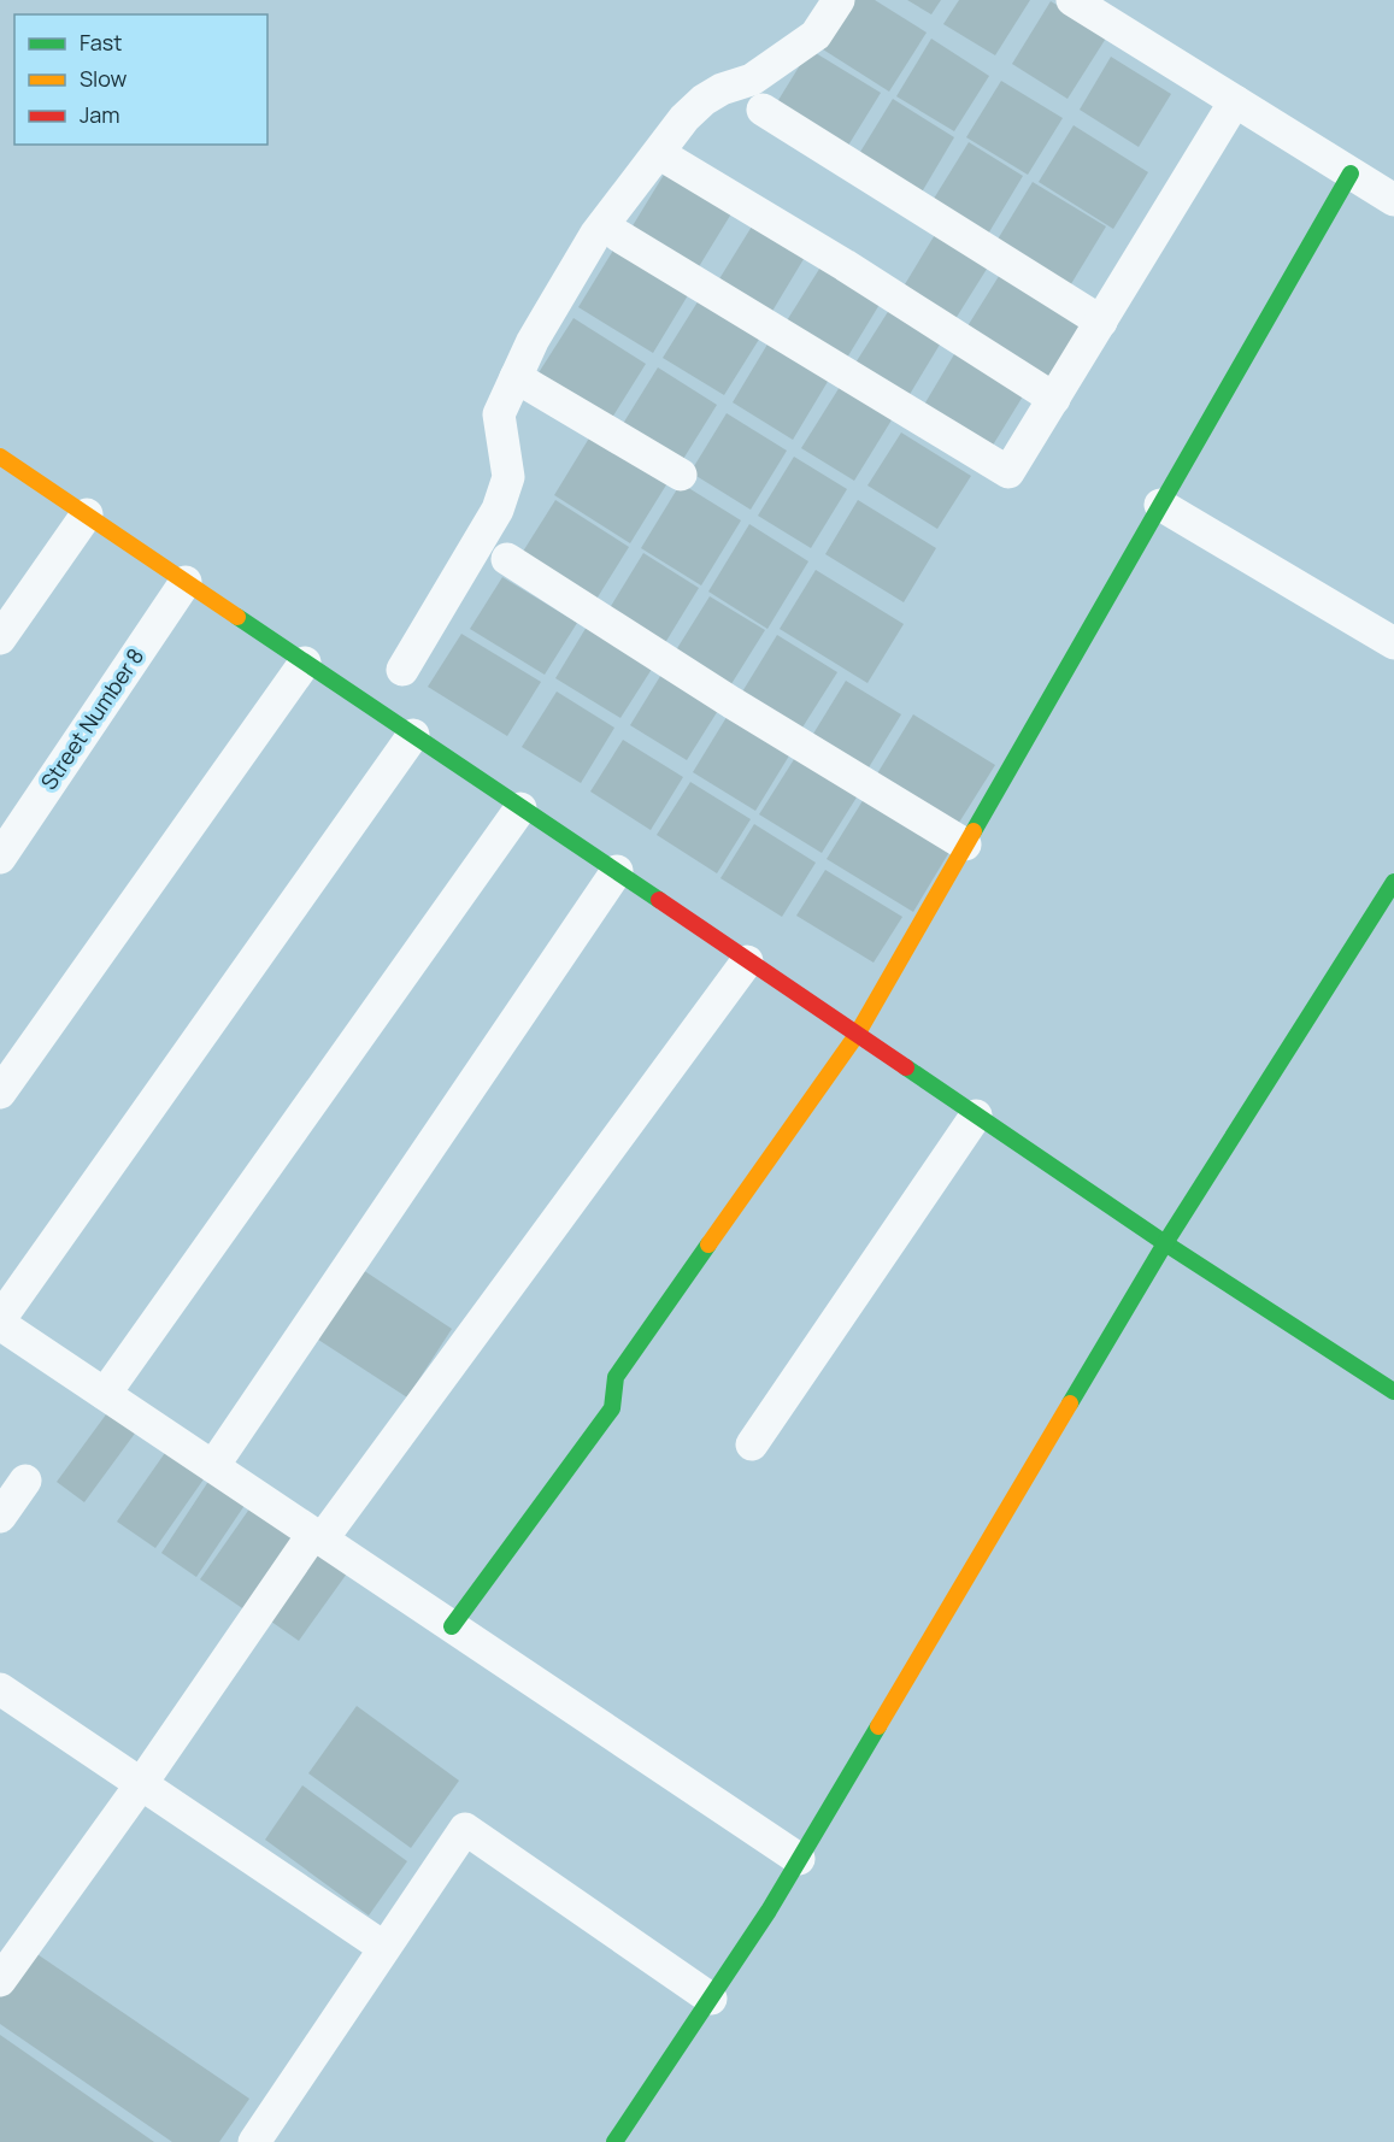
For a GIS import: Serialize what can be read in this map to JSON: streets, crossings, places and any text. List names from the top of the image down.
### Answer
{
  "streets": {
    "street": ["Street Number 8"]
  },
  "legend": ["Fast", "Slow", "Jam"]
}
